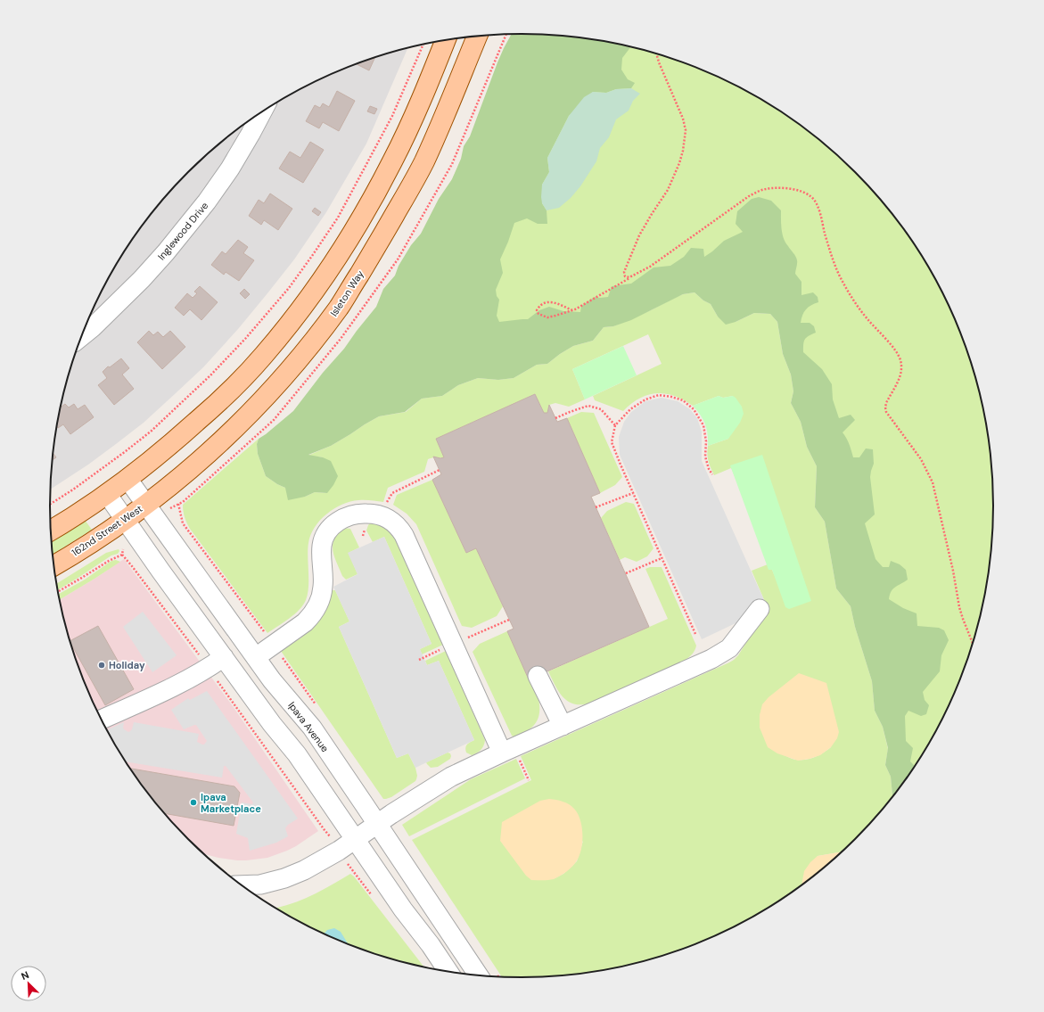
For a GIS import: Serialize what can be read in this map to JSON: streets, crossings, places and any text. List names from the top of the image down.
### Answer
{
  "streets": {
    "main road": ["Isleton Way", "162nd Street West"],
    "street": ["Inglewood Drive", "Ipava Avenue"]
  },
  "crossings": [
    ["Isleton Way", "162nd Street West"],
    ["Isleton Way", "Ipava Avenue"],
    ["162nd Street West", "Ipava Avenue"]
  ],
  "places": ["Holiday", "Ipava Marketplace"],
  "north": "top left"
}
